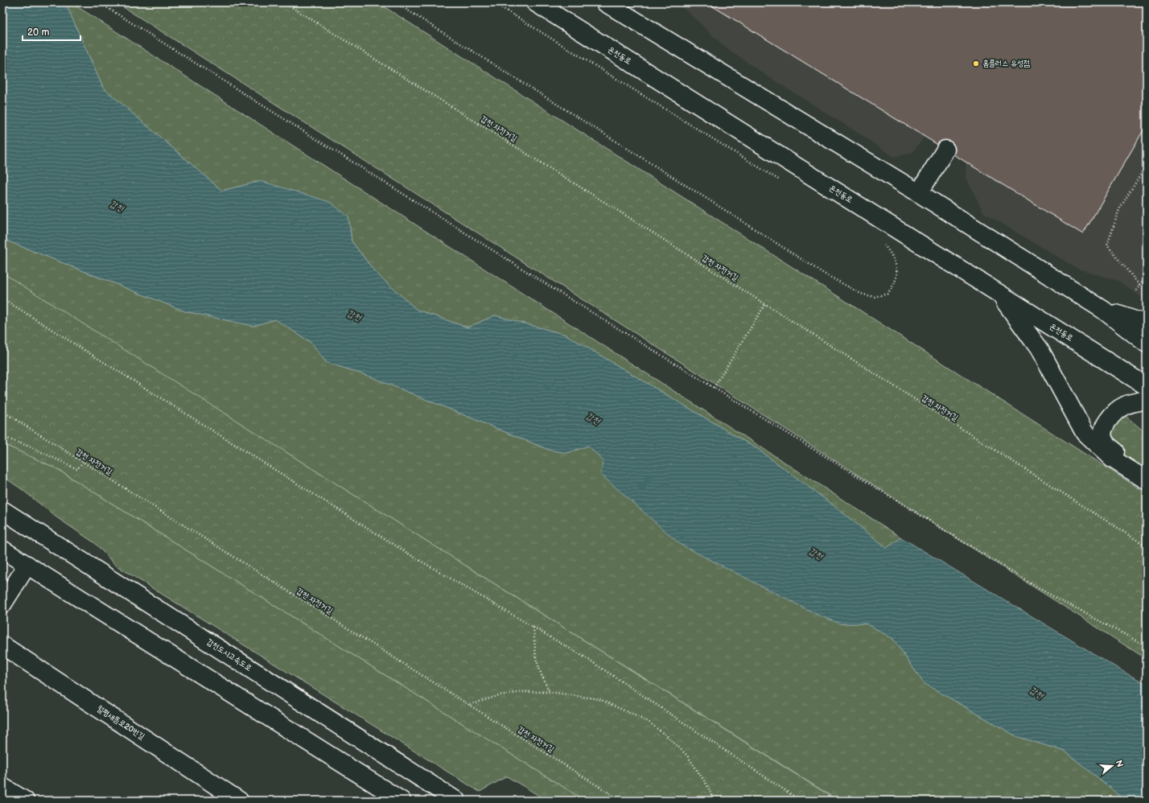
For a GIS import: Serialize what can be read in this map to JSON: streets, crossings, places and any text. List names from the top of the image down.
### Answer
{
  "streets": {
    "main road": ["온천동로", "갑천도시고속도로", "월평새뜸로20번길"],
    "path": ["갑천 자전거길"]
  },
  "water": ["갑천"],
  "places": ["홈플러스 유성점"],
  "scale_bar": "20 m",
  "north": "right"
}
